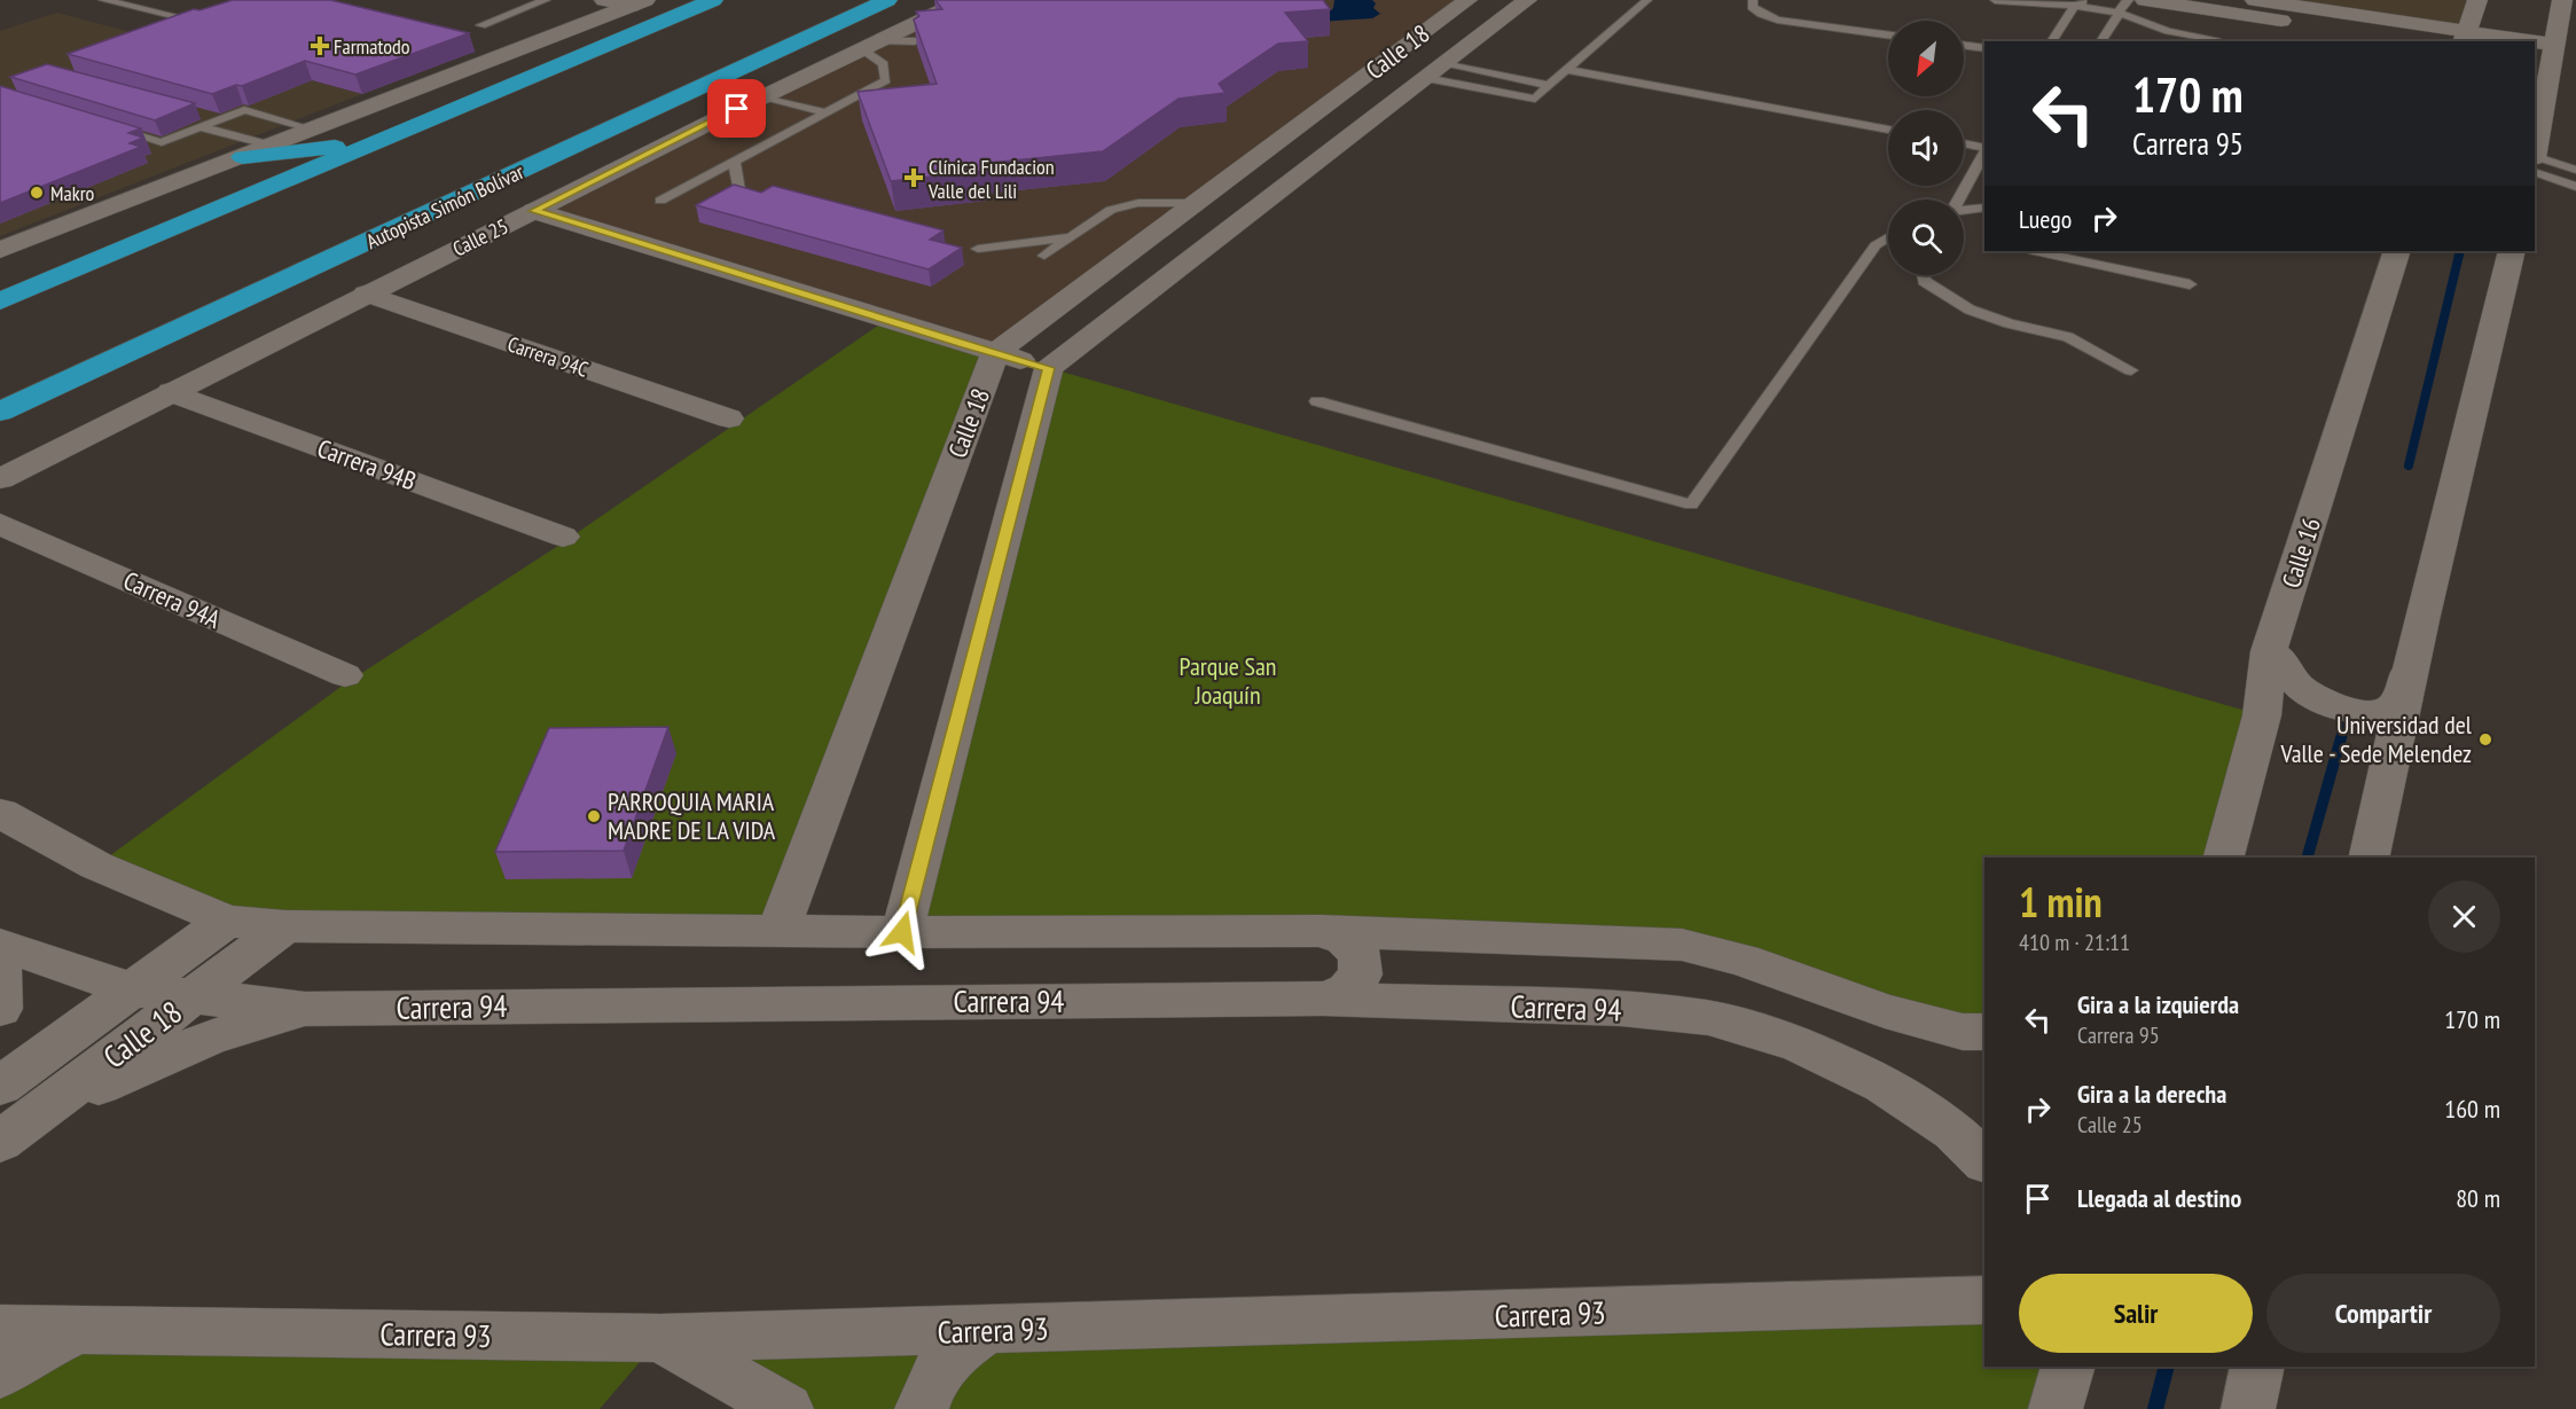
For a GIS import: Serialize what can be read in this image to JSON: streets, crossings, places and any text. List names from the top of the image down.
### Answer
{
  "streets": {
    "highway": ["Autopista Simón Bolívar"],
    "street": [
      "Calle 18",
      "Calle 25",
      "Carrera 94C",
      "Carrera 94B",
      "Calle 16",
      "Carrera 94A",
      "Carrera 94",
      "Carrera 93"
    ]
  },
  "crossings": [
    ["Calle 18", "Carrera 94"],
    ["Calle 25", "Carrera 94C"],
    ["Calle 25", "Carrera 94B"]
  ],
  "parks": ["Parque San Joaquín"],
  "places": {
    "health": ["Farmatodo", "Clínica Fundacion Valle del Lili"],
    "other": ["Makro", "Universidad del Valle - Sede Melendez", "PARROQUIA MARIA MADRE DE LA VIDA"]
  },
  "north": "bottom left",
  "page": {
    "turn": ["170 m", "Carrera 95"],
    "then": "Luego",
    "heading": ["1 min", "410 m · 21:11"],
    "list": [
      {
        "name": "Gira a la izquierda",
        "note": "Carrera 95",
        "value": "170 m"
      },
      {
        "name": "Gira a la derecha",
        "note": "Calle 25",
        "value": "160 m"
      },
      {
        "name": "Llegada al destino",
        "value": "80 m"
      }
    ],
    "buttons": ["Salir", "Compartir"]
  }
}
